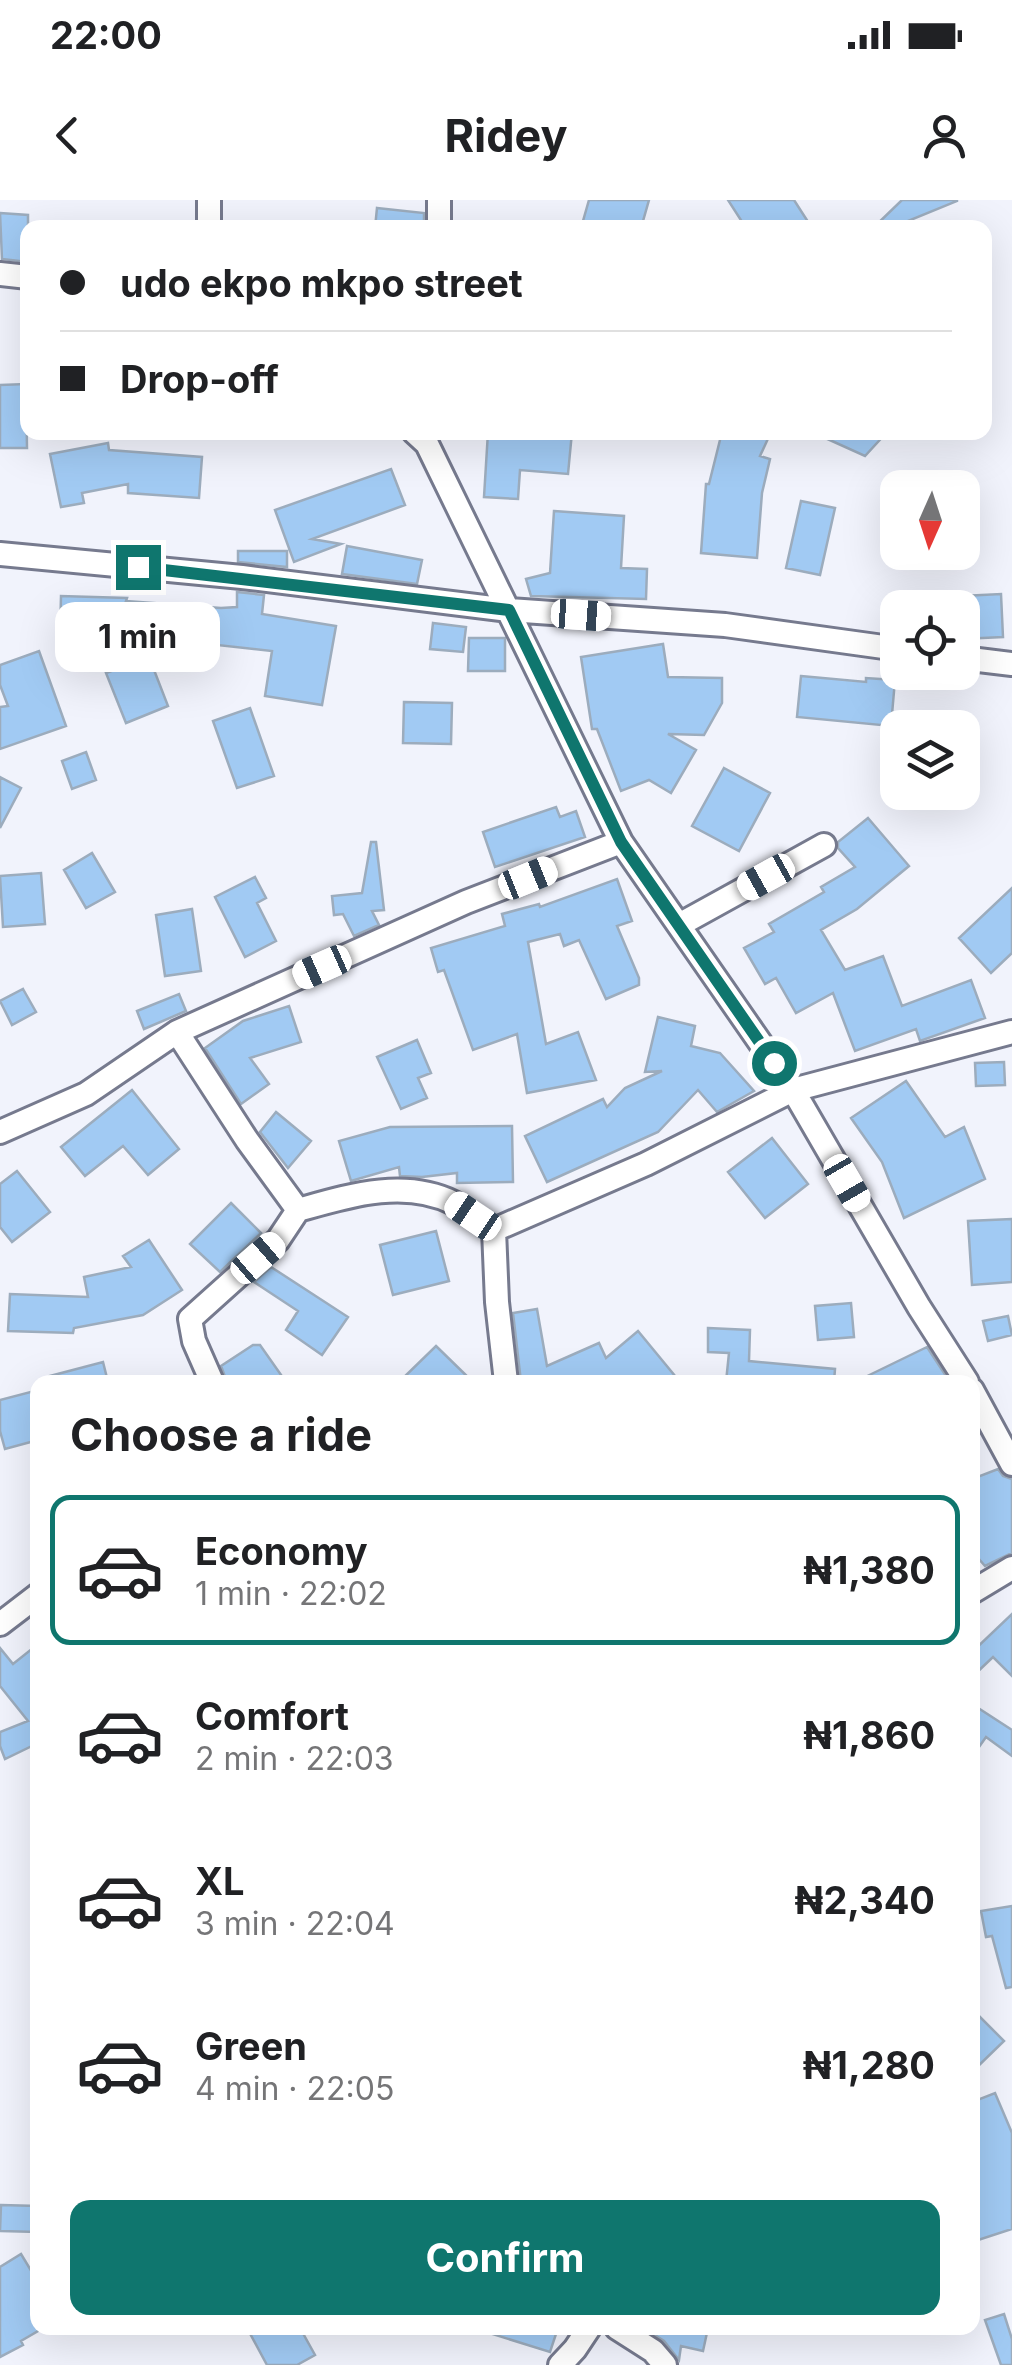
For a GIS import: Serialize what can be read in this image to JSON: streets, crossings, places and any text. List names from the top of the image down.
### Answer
{
  "north": "bottom",
  "page": {
    "status": "22:00",
    "header": "Ridey",
    "banner": ["udo ekpo mkpo street", "Drop-off"],
    "bubble": "1 min",
    "heading": "Choose a ride",
    "list": [
      {
        "name": "Economy",
        "note": "1 min · 22:02",
        "value": "₦1,380"
      },
      {
        "name": "Comfort",
        "note": "2 min · 22:03",
        "value": "₦1,860"
      },
      {
        "name": "XL",
        "note": "3 min · 22:04",
        "value": "₦2,340"
      },
      {
        "name": "Green",
        "note": "4 min · 22:05",
        "value": "₦1,280"
      }
    ],
    "buttons": "Confirm"
  }
}
